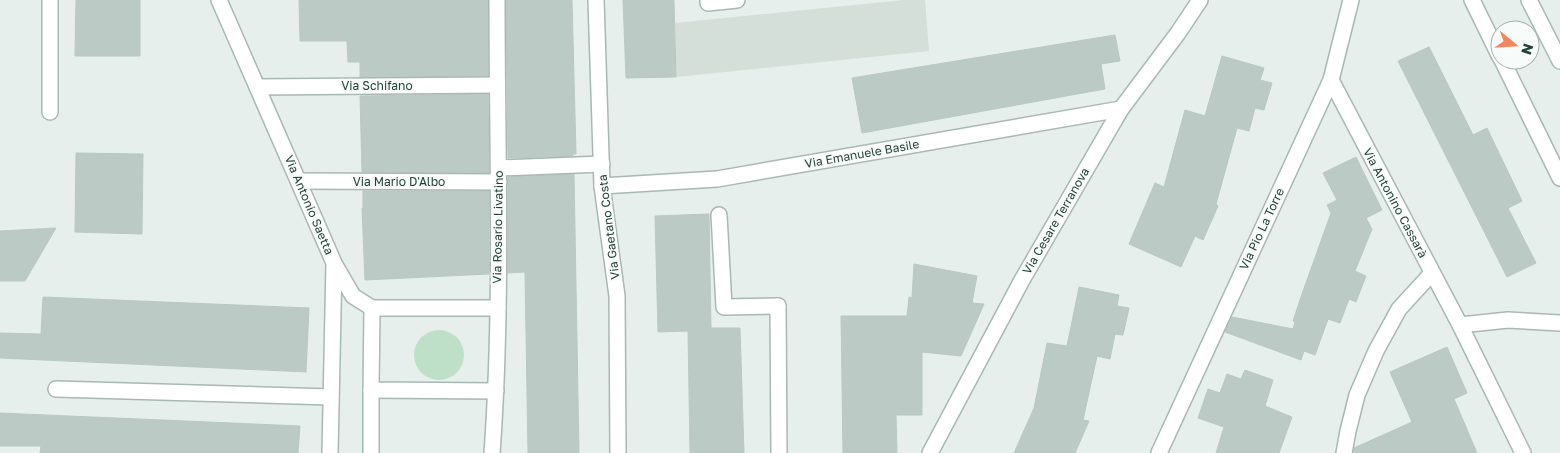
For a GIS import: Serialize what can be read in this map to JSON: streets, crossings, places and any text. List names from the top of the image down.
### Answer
{
  "streets": {
    "street": [
      "Via Schifano",
      "Via Emanuele Basile",
      "Via Mario D'Albo",
      "Via Antonino Cassarà",
      "Via Antonio Saetta",
      "Via Cesare Terranova",
      "Via Rosario Livatino",
      "Via Gaetano Costa",
      "Via Pio La Torre"
    ]
  },
  "crossings": [
    ["Via Schifano", "Via Antonio Saetta"],
    ["Via Schifano", "Via Rosario Livatino"],
    ["Via Emanuele Basile", "Via Cesare Terranova"],
    ["Via Emanuele Basile", "Via Gaetano Costa"],
    ["Via Mario D'Albo", "Via Antonio Saetta"],
    ["Via Mario D'Albo", "Via Rosario Livatino"],
    ["Via Mario D'Albo", "Via Gaetano Costa"],
    ["Via Antonino Cassarà", "Via Pio La Torre"]
  ],
  "north": "right"
}
